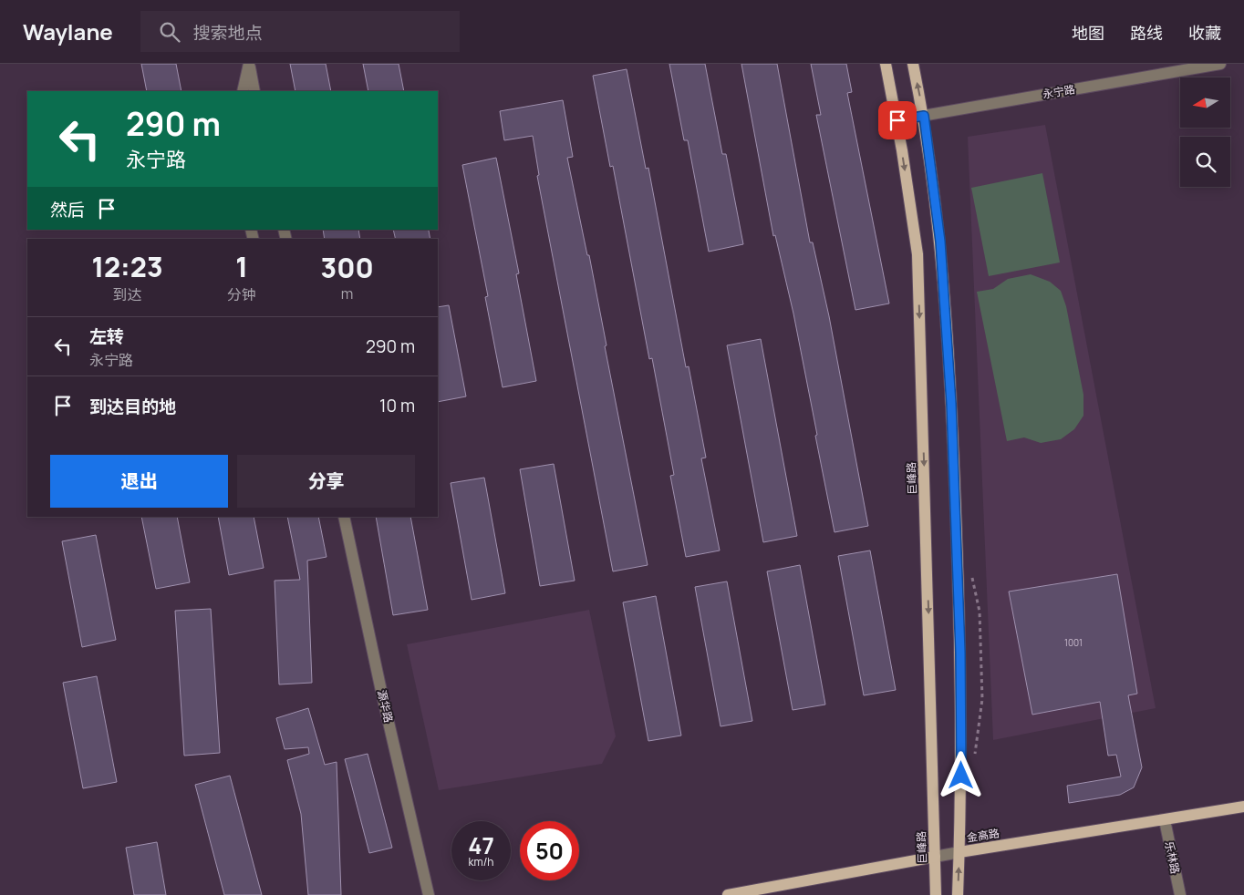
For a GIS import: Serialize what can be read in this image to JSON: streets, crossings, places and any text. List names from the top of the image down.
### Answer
{
  "streets": {
    "main road": ["巨峰路", "金高路"],
    "street": ["永宁路", "源华路", "乐林路"]
  },
  "crossings": [
    ["永宁路", "巨峰路"],
    ["巨峰路", "金高路"],
    ["金高路", "乐林路"]
  ],
  "house_numbers": ["1001"],
  "north": "left",
  "page": {
    "header": "Waylane",
    "search": "搜索地点",
    "nav": ["地图", "路线", "收藏"],
    "turn": ["290 m", "永宁路"],
    "then": "然后",
    "eta": [
      "12:23",
      "到达",
      "1",
      "分钟",
      "300",
      "m"
    ],
    "list": [
      {
        "name": "左转",
        "note": "永宁路",
        "value": "290 m"
      },
      {
        "name": "到达目的地",
        "value": "10 m"
      }
    ],
    "buttons": ["退出", "分享"],
    "speed": "47 km/h",
    "limit": "50"
  }
}
